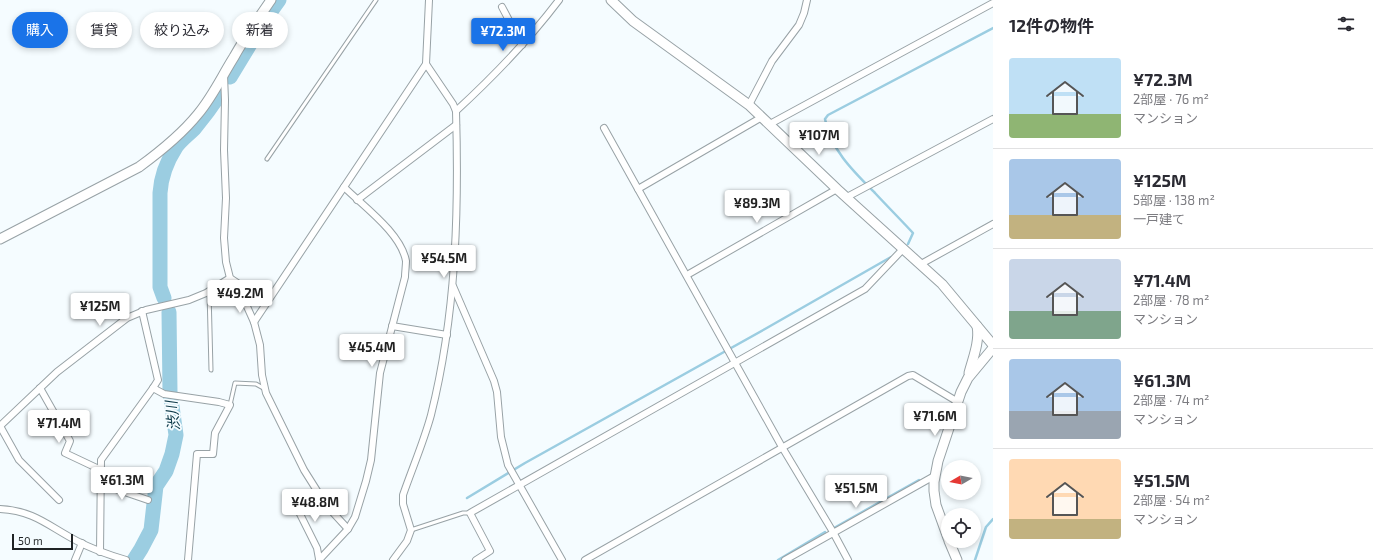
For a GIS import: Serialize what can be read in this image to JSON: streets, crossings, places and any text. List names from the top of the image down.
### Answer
{
  "water": ["渋川"],
  "scale_bar": "50 m",
  "north": "left",
  "page": {
    "heading": "12件の物件",
    "chip": [
      "購入",
      "賃貸",
      "絞り込み",
      "新着"
    ],
    "price": [
      "¥72.3M",
      "¥107M",
      "¥89.3M",
      "¥54.5M",
      "¥49.2M",
      "¥125M",
      "¥45.4M",
      "¥71.6M",
      "¥71.4M",
      "¥61.3M",
      "¥51.5M",
      "¥48.8M"
    ],
    "list": [
      {
        "name": "¥72.3M",
        "note": "2部屋 · 76 m² · マンション"
      },
      {
        "name": "¥125M",
        "note": "5部屋 · 138 m² · 一戸建て"
      },
      {
        "name": "¥71.4M",
        "note": "2部屋 · 78 m² · マンション"
      },
      {
        "name": "¥61.3M",
        "note": "2部屋 · 74 m² · マンション"
      },
      {
        "name": "¥51.5M",
        "note": "2部屋 · 54 m² · マンション"
      }
    ],
    "scale": "50 m"
  }
}
